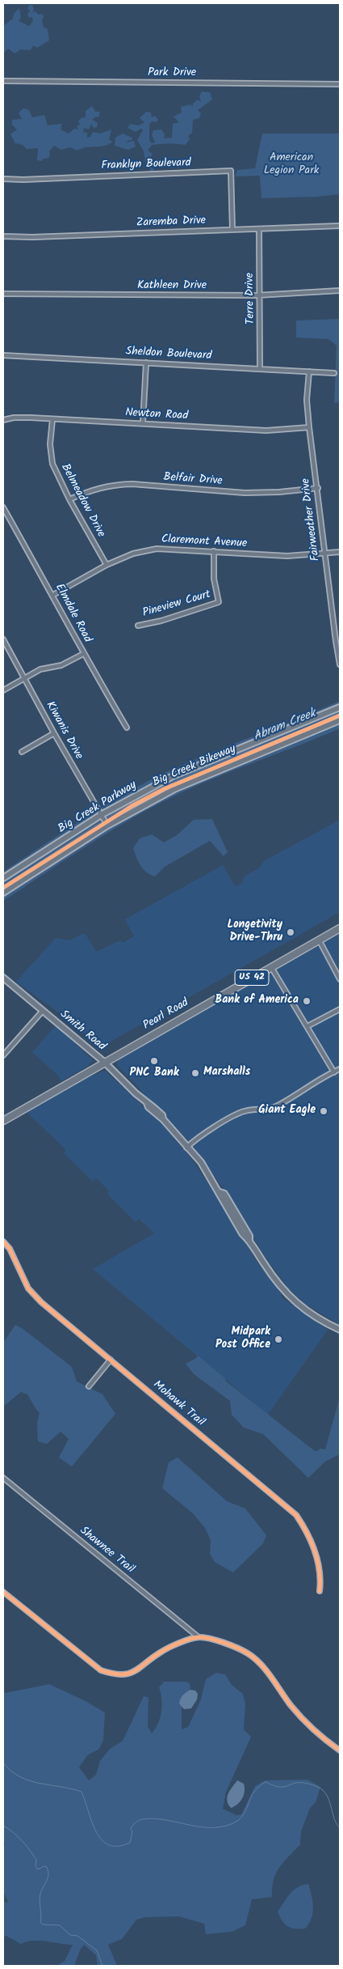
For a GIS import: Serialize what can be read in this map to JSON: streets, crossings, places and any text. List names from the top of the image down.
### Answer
{
  "streets": {
    "main road": ["US 42", "Pearl Road"],
    "street": [
      "Park Drive",
      "Franklyn Boulevard",
      "Zaremba Drive",
      "Kathleen Drive",
      "Terre Drive",
      "Sheldon Boulevard",
      "Newton Road",
      "Belfair Drive",
      "Belmeadow Drive",
      "Fairweather Drive",
      "Claremont Avenue",
      "Pineview Court",
      "Elmdale Road",
      "Kiwanis Drive",
      "Big Creek Parkway",
      "Smith Road",
      "Mohawk Trail",
      "Shawnee Trail"
    ],
    "cycle path": ["Big Creek Bikeway"]
  },
  "crossings": [
    ["Franklyn Boulevard", "Zaremba Drive"],
    ["Zaremba Drive", "Terre Drive"],
    ["Kathleen Drive", "Terre Drive"],
    ["Terre Drive", "Sheldon Boulevard"],
    ["Sheldon Boulevard", "Fairweather Drive"],
    ["Newton Road", "Belmeadow Drive"],
    ["Newton Road", "Fairweather Drive"],
    ["Belfair Drive", "Belmeadow Drive"],
    ["Belfair Drive", "Fairweather Drive"],
    ["Belmeadow Drive", "Claremont Avenue"],
    ["Fairweather Drive", "Claremont Avenue"],
    ["Claremont Avenue", "Pineview Court"],
    ["Claremont Avenue", "Elmdale Road"],
    ["Kiwanis Drive", "Big Creek Parkway"],
    ["Pearl Road", "Smith Road"]
  ],
  "water": ["Abram Creek"],
  "parks": ["American Legion Park"],
  "places": [
    "Longetivity Drive-Thru",
    "Bank of America",
    "PNC Bank",
    "Marshalls",
    "Giant Eagle",
    "Midpark Post Office"
  ]
}
